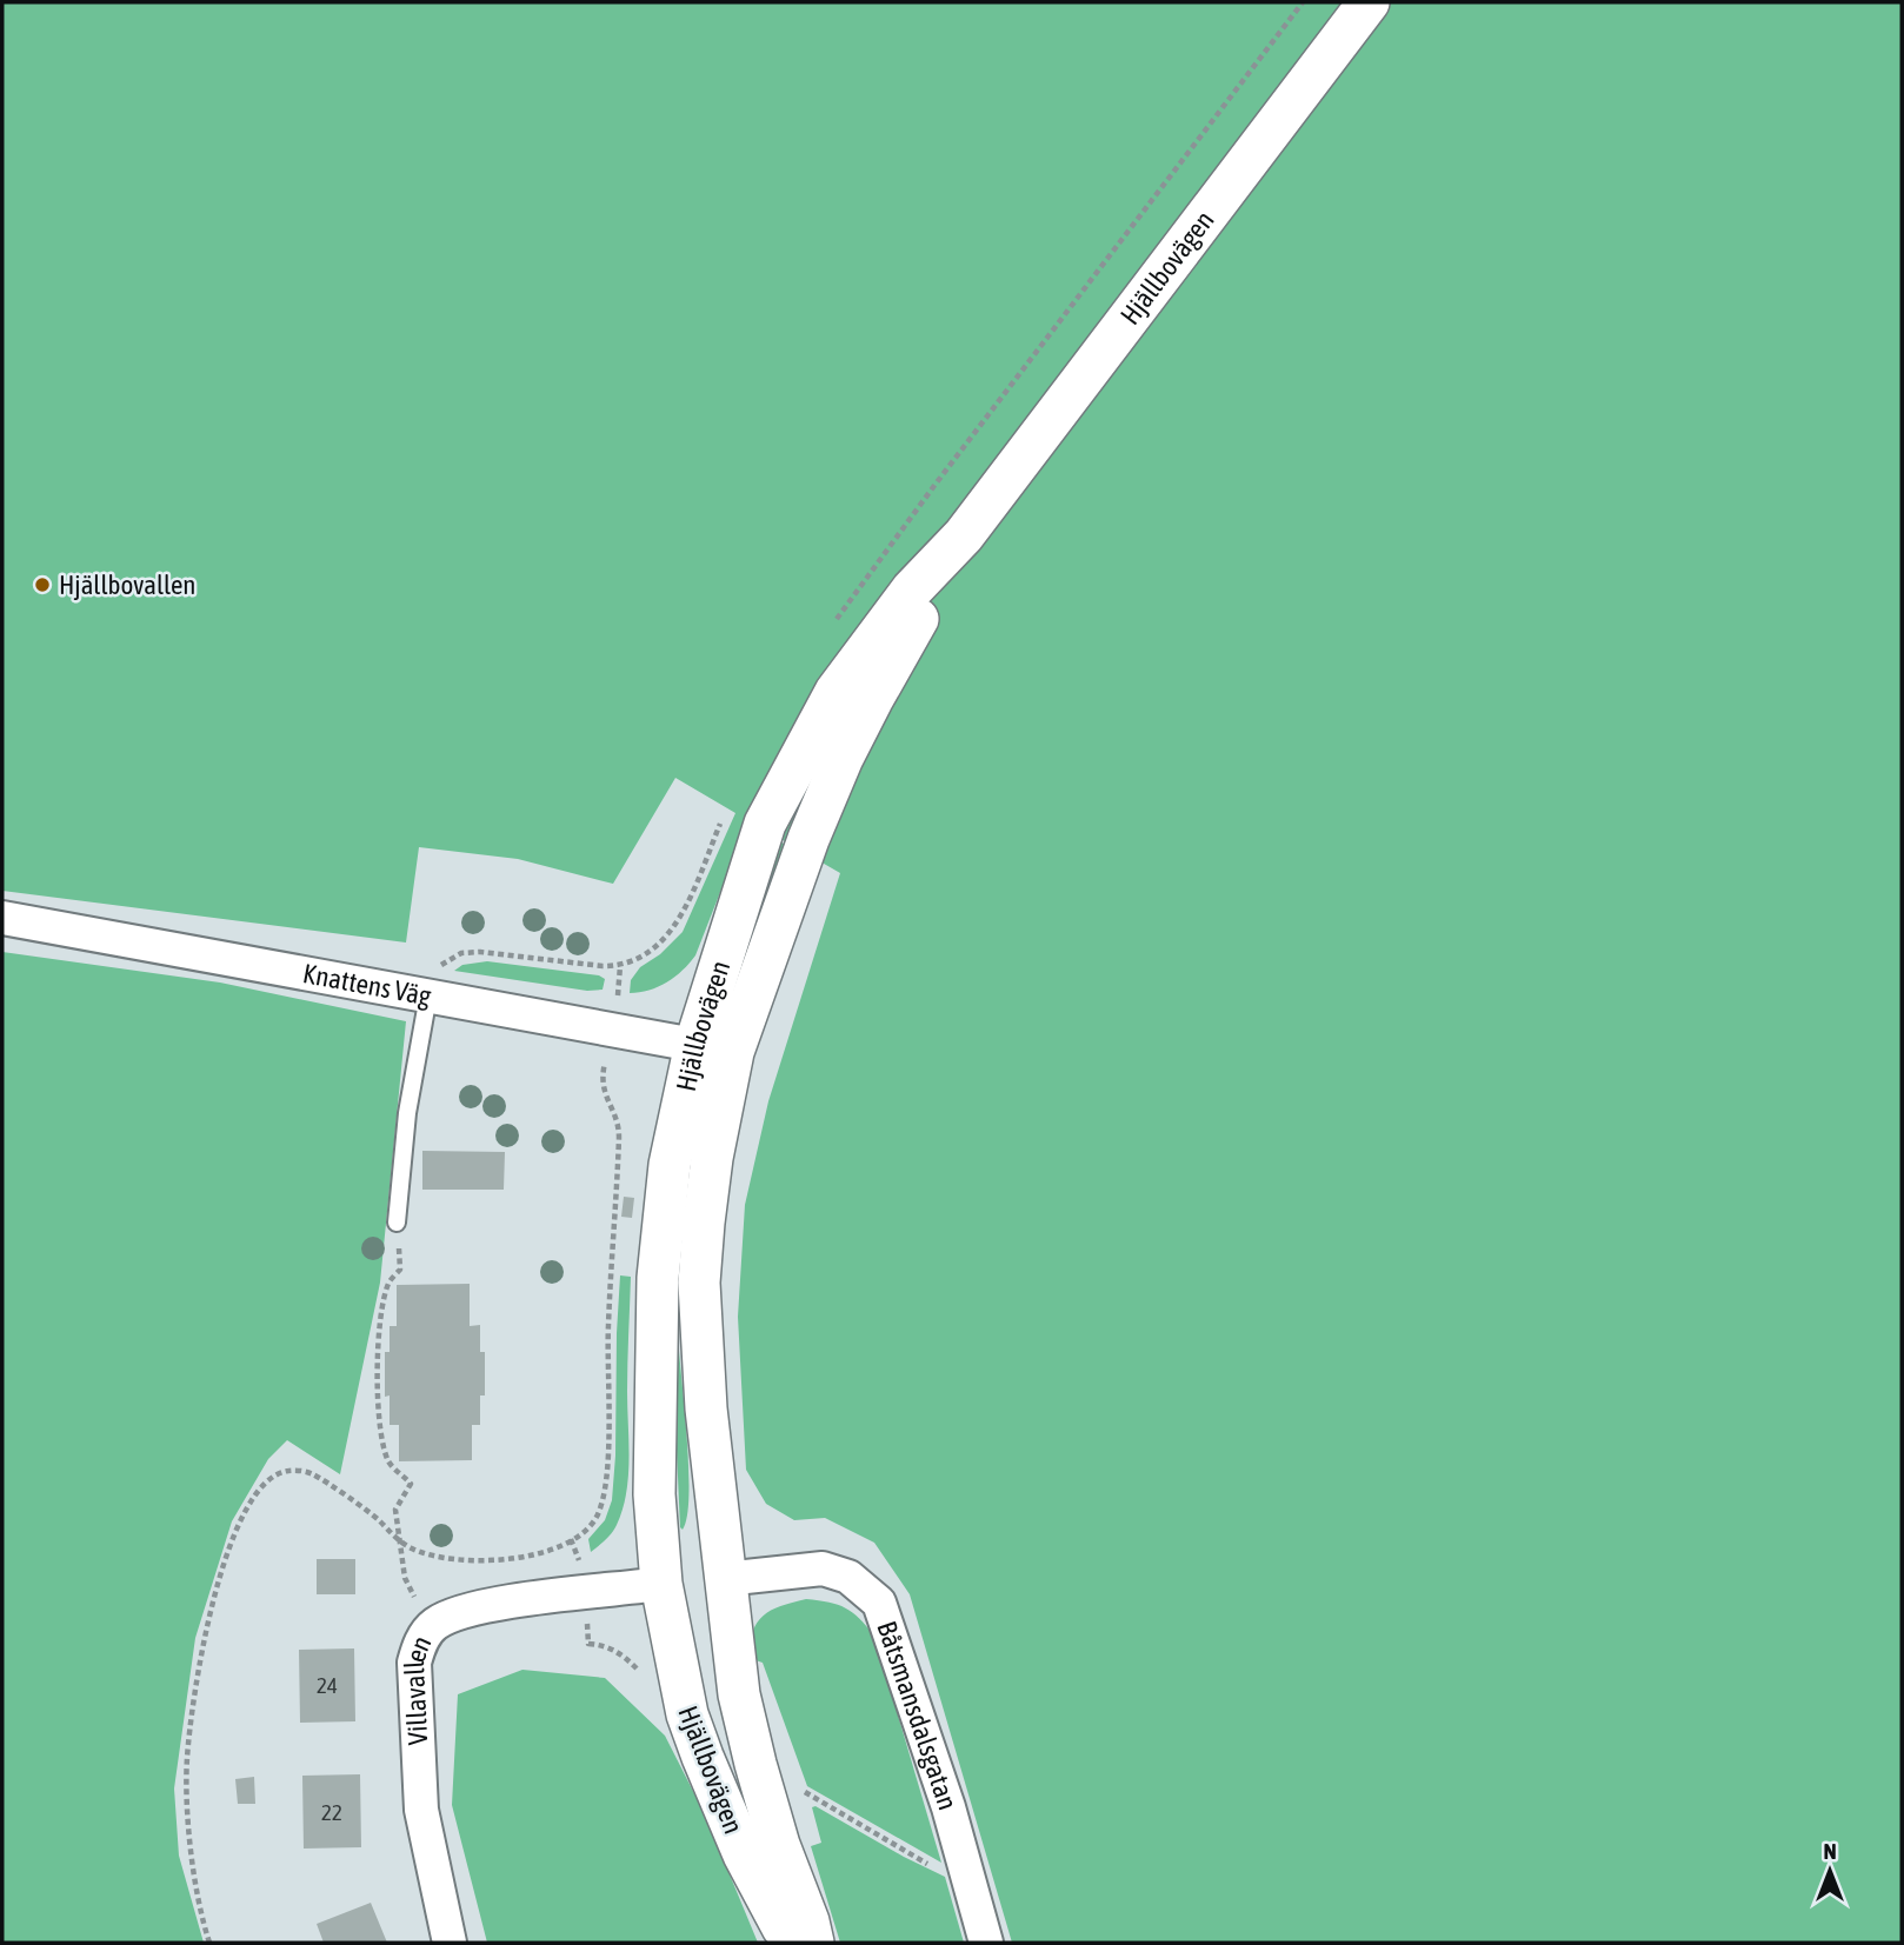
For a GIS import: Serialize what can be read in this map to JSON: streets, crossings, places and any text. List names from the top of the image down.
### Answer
{
  "streets": {
    "street": [
      "Hjällbovägen",
      "Knattens Väg",
      "Villavallen",
      "Båtsmansdalsgatan"
    ]
  },
  "crossings": [
    ["Hjällbovägen", "Knattens Väg"],
    ["Hjällbovägen", "Villavallen"],
    ["Hjällbovägen", "Båtsmansdalsgatan"]
  ],
  "places": ["Hjällbovallen"],
  "house_numbers": ["24", "22"],
  "north": "top"
}
